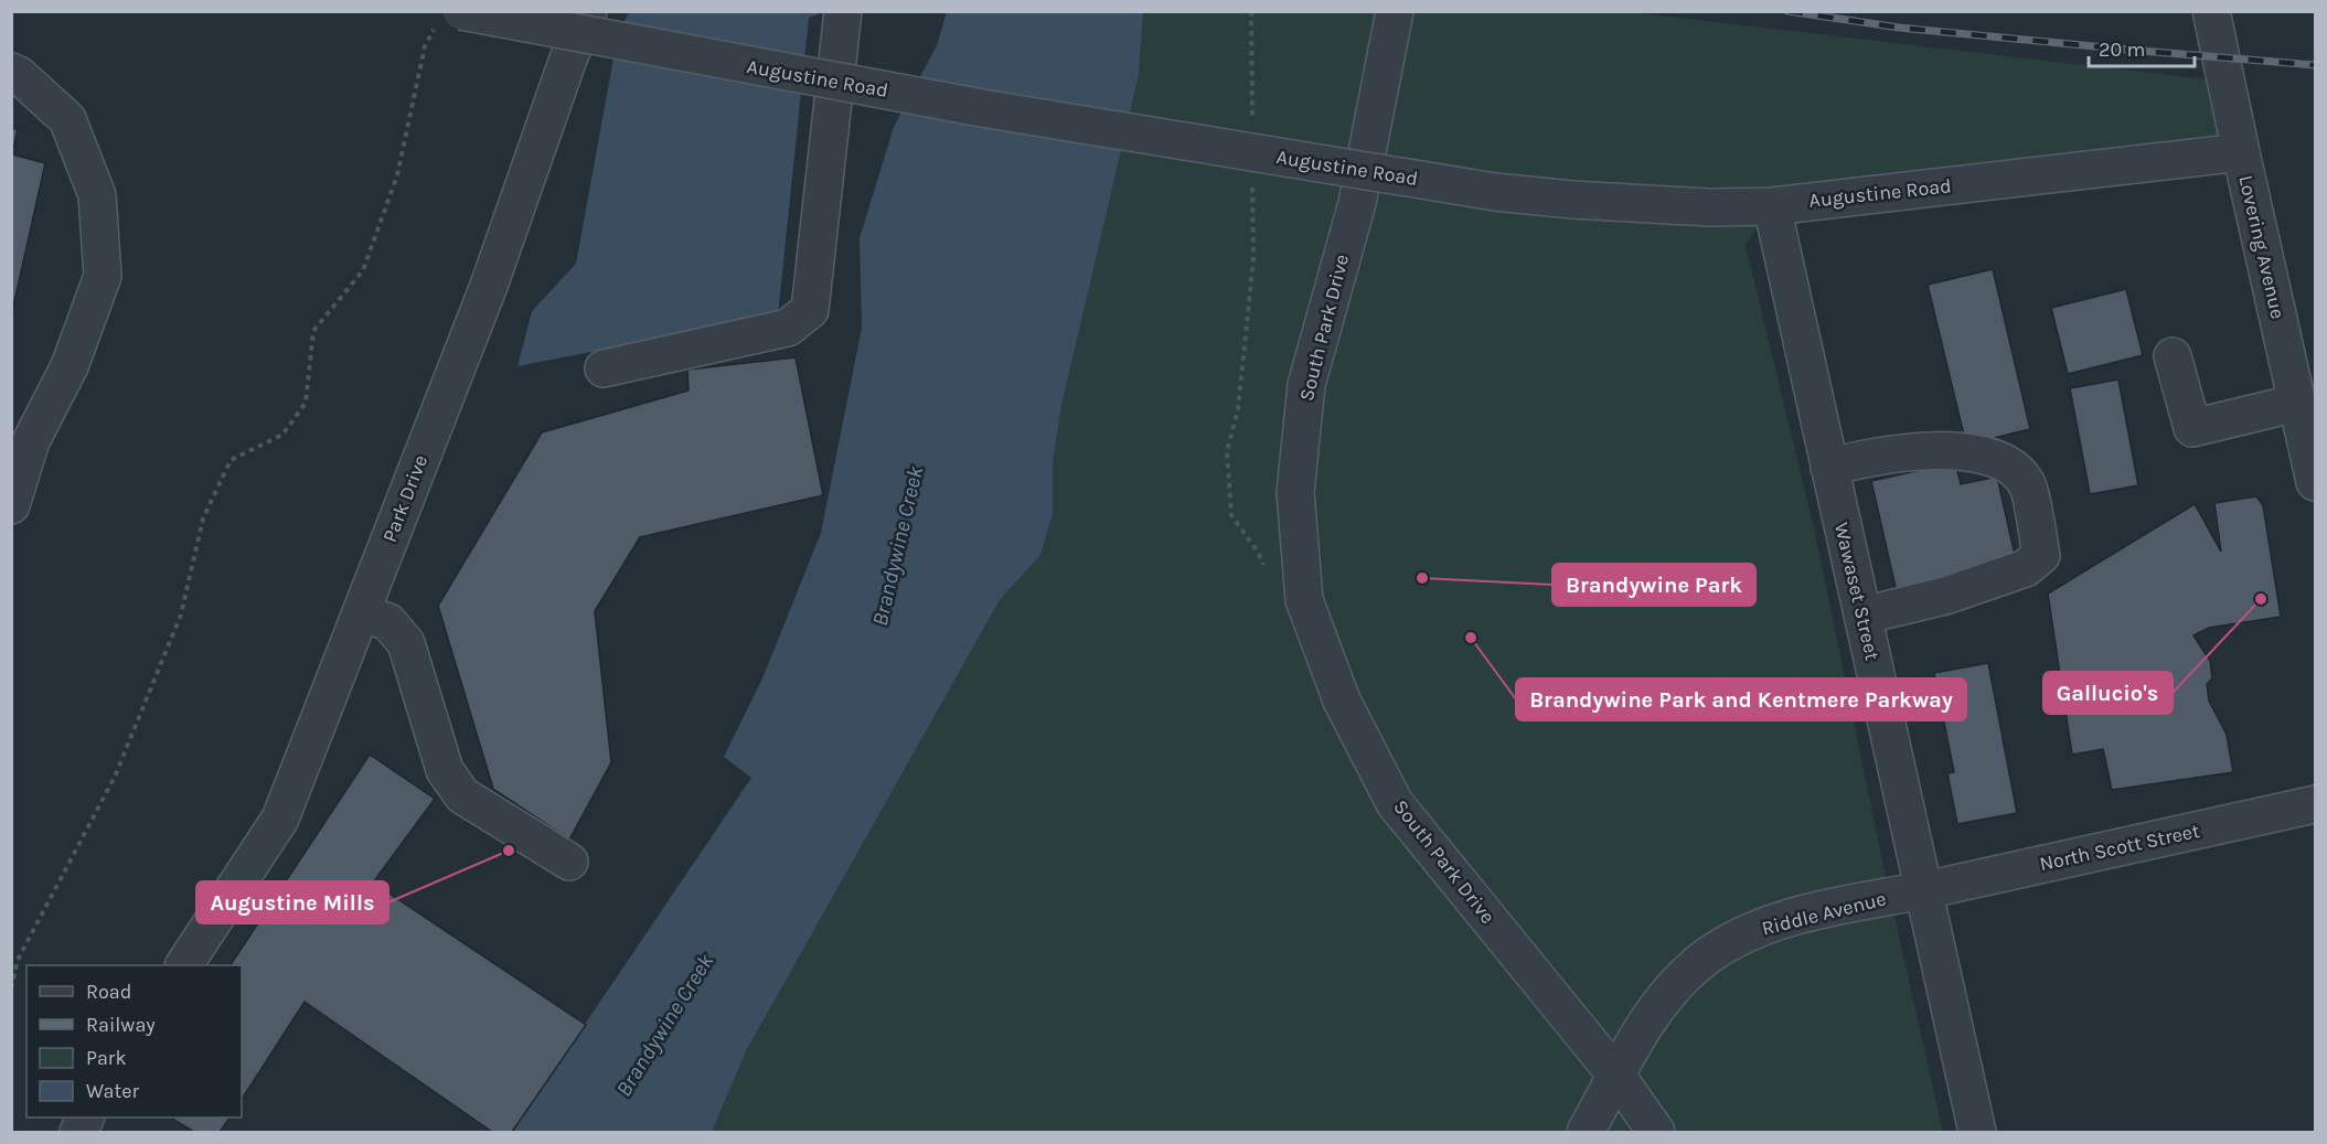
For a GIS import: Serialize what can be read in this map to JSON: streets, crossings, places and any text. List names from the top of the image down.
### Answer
{
  "streets": {
    "street": [
      "Augustine Road",
      "Lovering Avenue",
      "South Park Drive",
      "Park Drive",
      "Wawaset Street",
      "North Scott Street",
      "Riddle Avenue"
    ]
  },
  "crossings": [
    ["Augustine Road", "Lovering Avenue"],
    ["Augustine Road", "Wawaset Street"],
    ["South Park Drive", "Riddle Avenue"],
    ["Wawaset Street", "North Scott Street"],
    ["Wawaset Street", "Riddle Avenue"],
    ["North Scott Street", "Riddle Avenue"]
  ],
  "water": ["Brandywine Creek"],
  "places": [
    "Brandywine Park",
    "Gallucio's",
    "Brandywine Park and Kentmere Parkway",
    "Augustine Mills"
  ],
  "legend": [
    "Road",
    "Railway",
    "Park",
    "Water"
  ],
  "scale_bar": "20 m"
}
